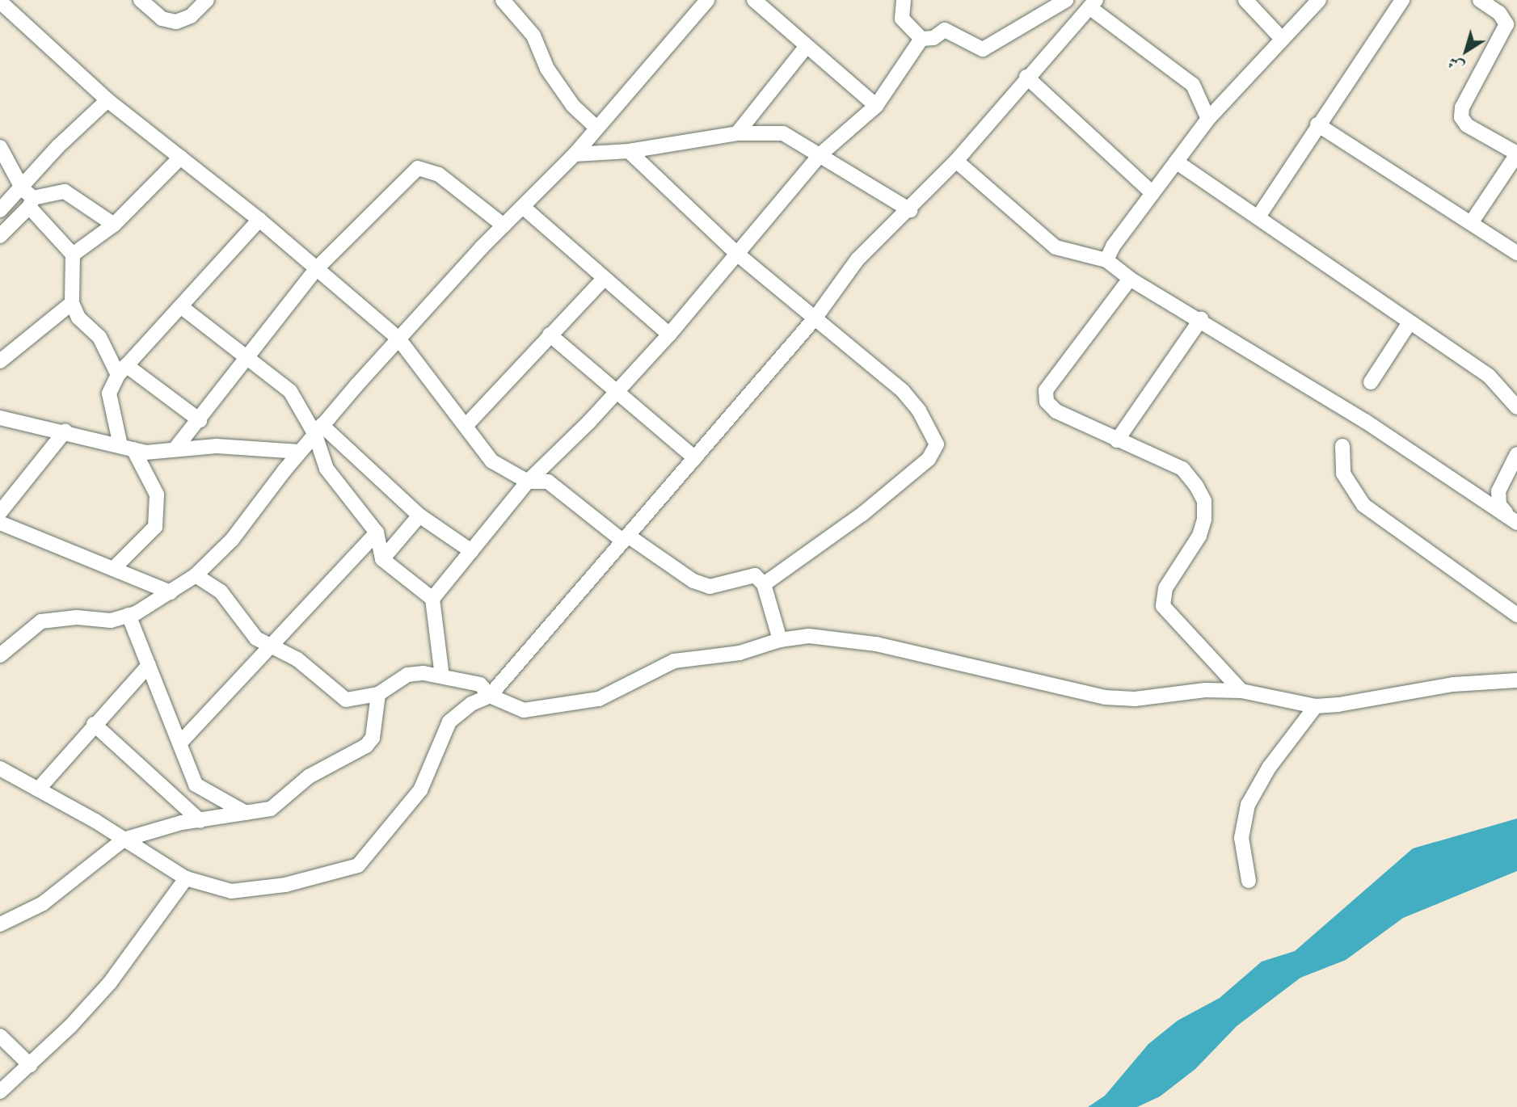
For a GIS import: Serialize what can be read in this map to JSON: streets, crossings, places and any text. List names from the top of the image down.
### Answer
{
  "north": "bottom left"
}
